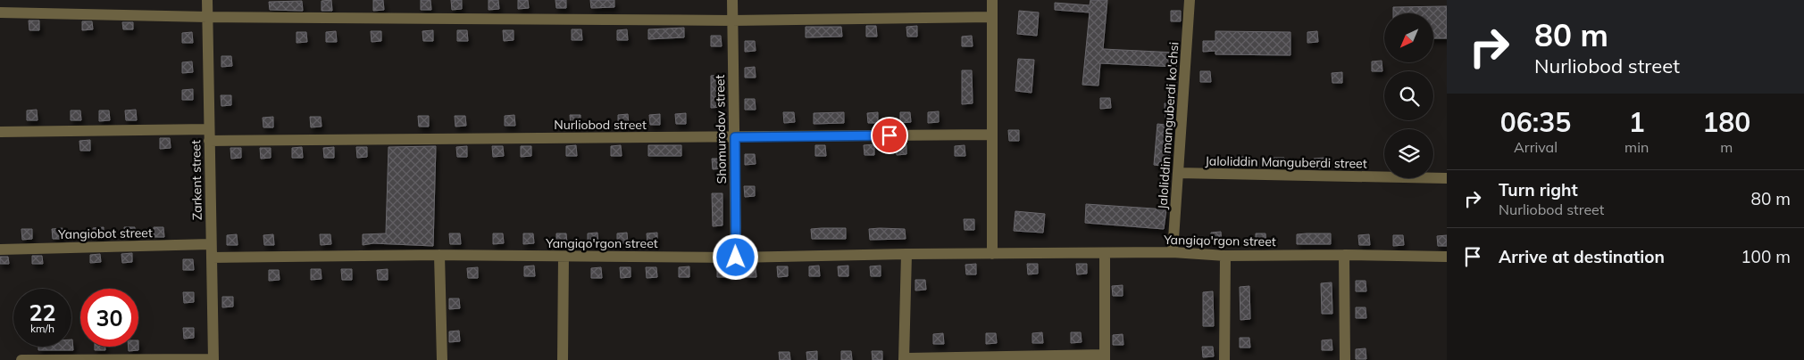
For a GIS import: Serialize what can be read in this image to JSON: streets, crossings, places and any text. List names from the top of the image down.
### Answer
{
  "streets": {
    "street": [
      "Nurliobod street",
      "Jaloliddin manguberdi ko'chsi",
      "Shomurodov street",
      "Jaloliddin Manguberdi street",
      "Zarkent street",
      "Yangiobot street",
      "Yangiqo'rgon street"
    ]
  },
  "crossings": [
    ["Nurliobod street", "Shomurodov street"],
    ["Nurliobod street", "Zarkent street"],
    ["Jaloliddin manguberdi ko'chsi", "Jaloliddin Manguberdi street"],
    ["Jaloliddin manguberdi ko'chsi", "Yangiqo'rgon street"],
    ["Shomurodov street", "Yangiqo'rgon street"],
    ["Zarkent street", "Yangiobot street"],
    ["Zarkent street", "Yangiqo'rgon street"]
  ],
  "north": "bottom left",
  "page": {
    "turn": ["80 m", "Nurliobod street"],
    "eta": [
      "06:35",
      "Arrival",
      "1",
      "min",
      "180",
      "m"
    ],
    "list": [
      {
        "name": "Turn right",
        "note": "Nurliobod street",
        "value": "80 m"
      },
      {
        "name": "Arrive at destination",
        "value": "100 m"
      }
    ],
    "speed": "22 km/h",
    "limit": "30"
  }
}
